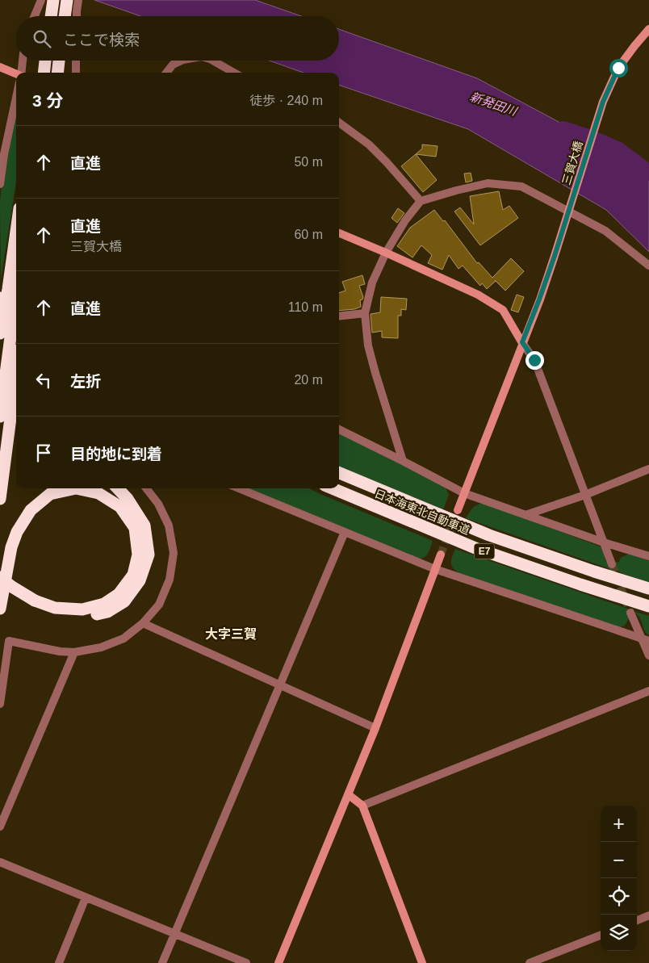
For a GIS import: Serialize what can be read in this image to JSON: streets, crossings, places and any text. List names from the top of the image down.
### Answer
{
  "streets": {
    "highway": ["日本海東北自動車道", "E7"],
    "street": ["三賀大橋"]
  },
  "districts": ["大字三賀"],
  "water": ["新発田川"],
  "page": {
    "search": "ここで検索",
    "heading": ["3 分", "徒歩 · 240 m"],
    "list": [
      ["直進", "50 m"],
      ["直進", "三賀大橋", "60 m"],
      ["直進", "110 m"],
      ["左折", "20 m"],
      "目的地に到着"
    ],
    "map_buttons": ["+", "−"]
  }
}
